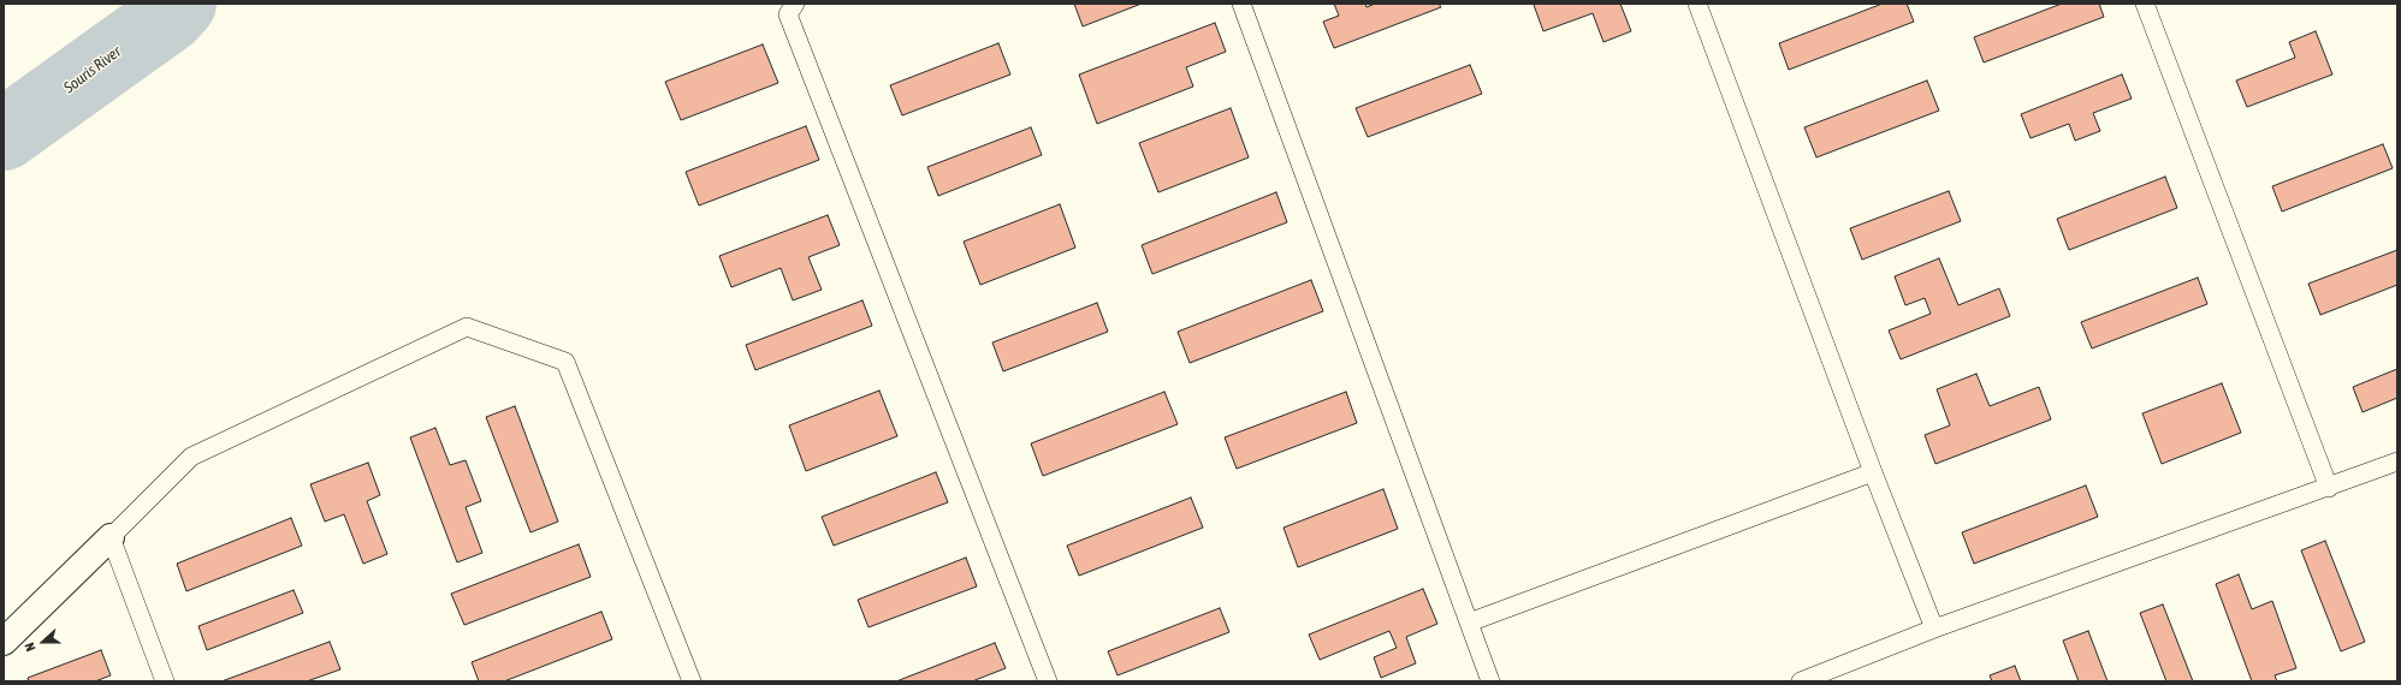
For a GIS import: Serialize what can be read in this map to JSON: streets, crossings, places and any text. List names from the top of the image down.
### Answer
{
  "water": ["Souris River"],
  "north": "left"
}
